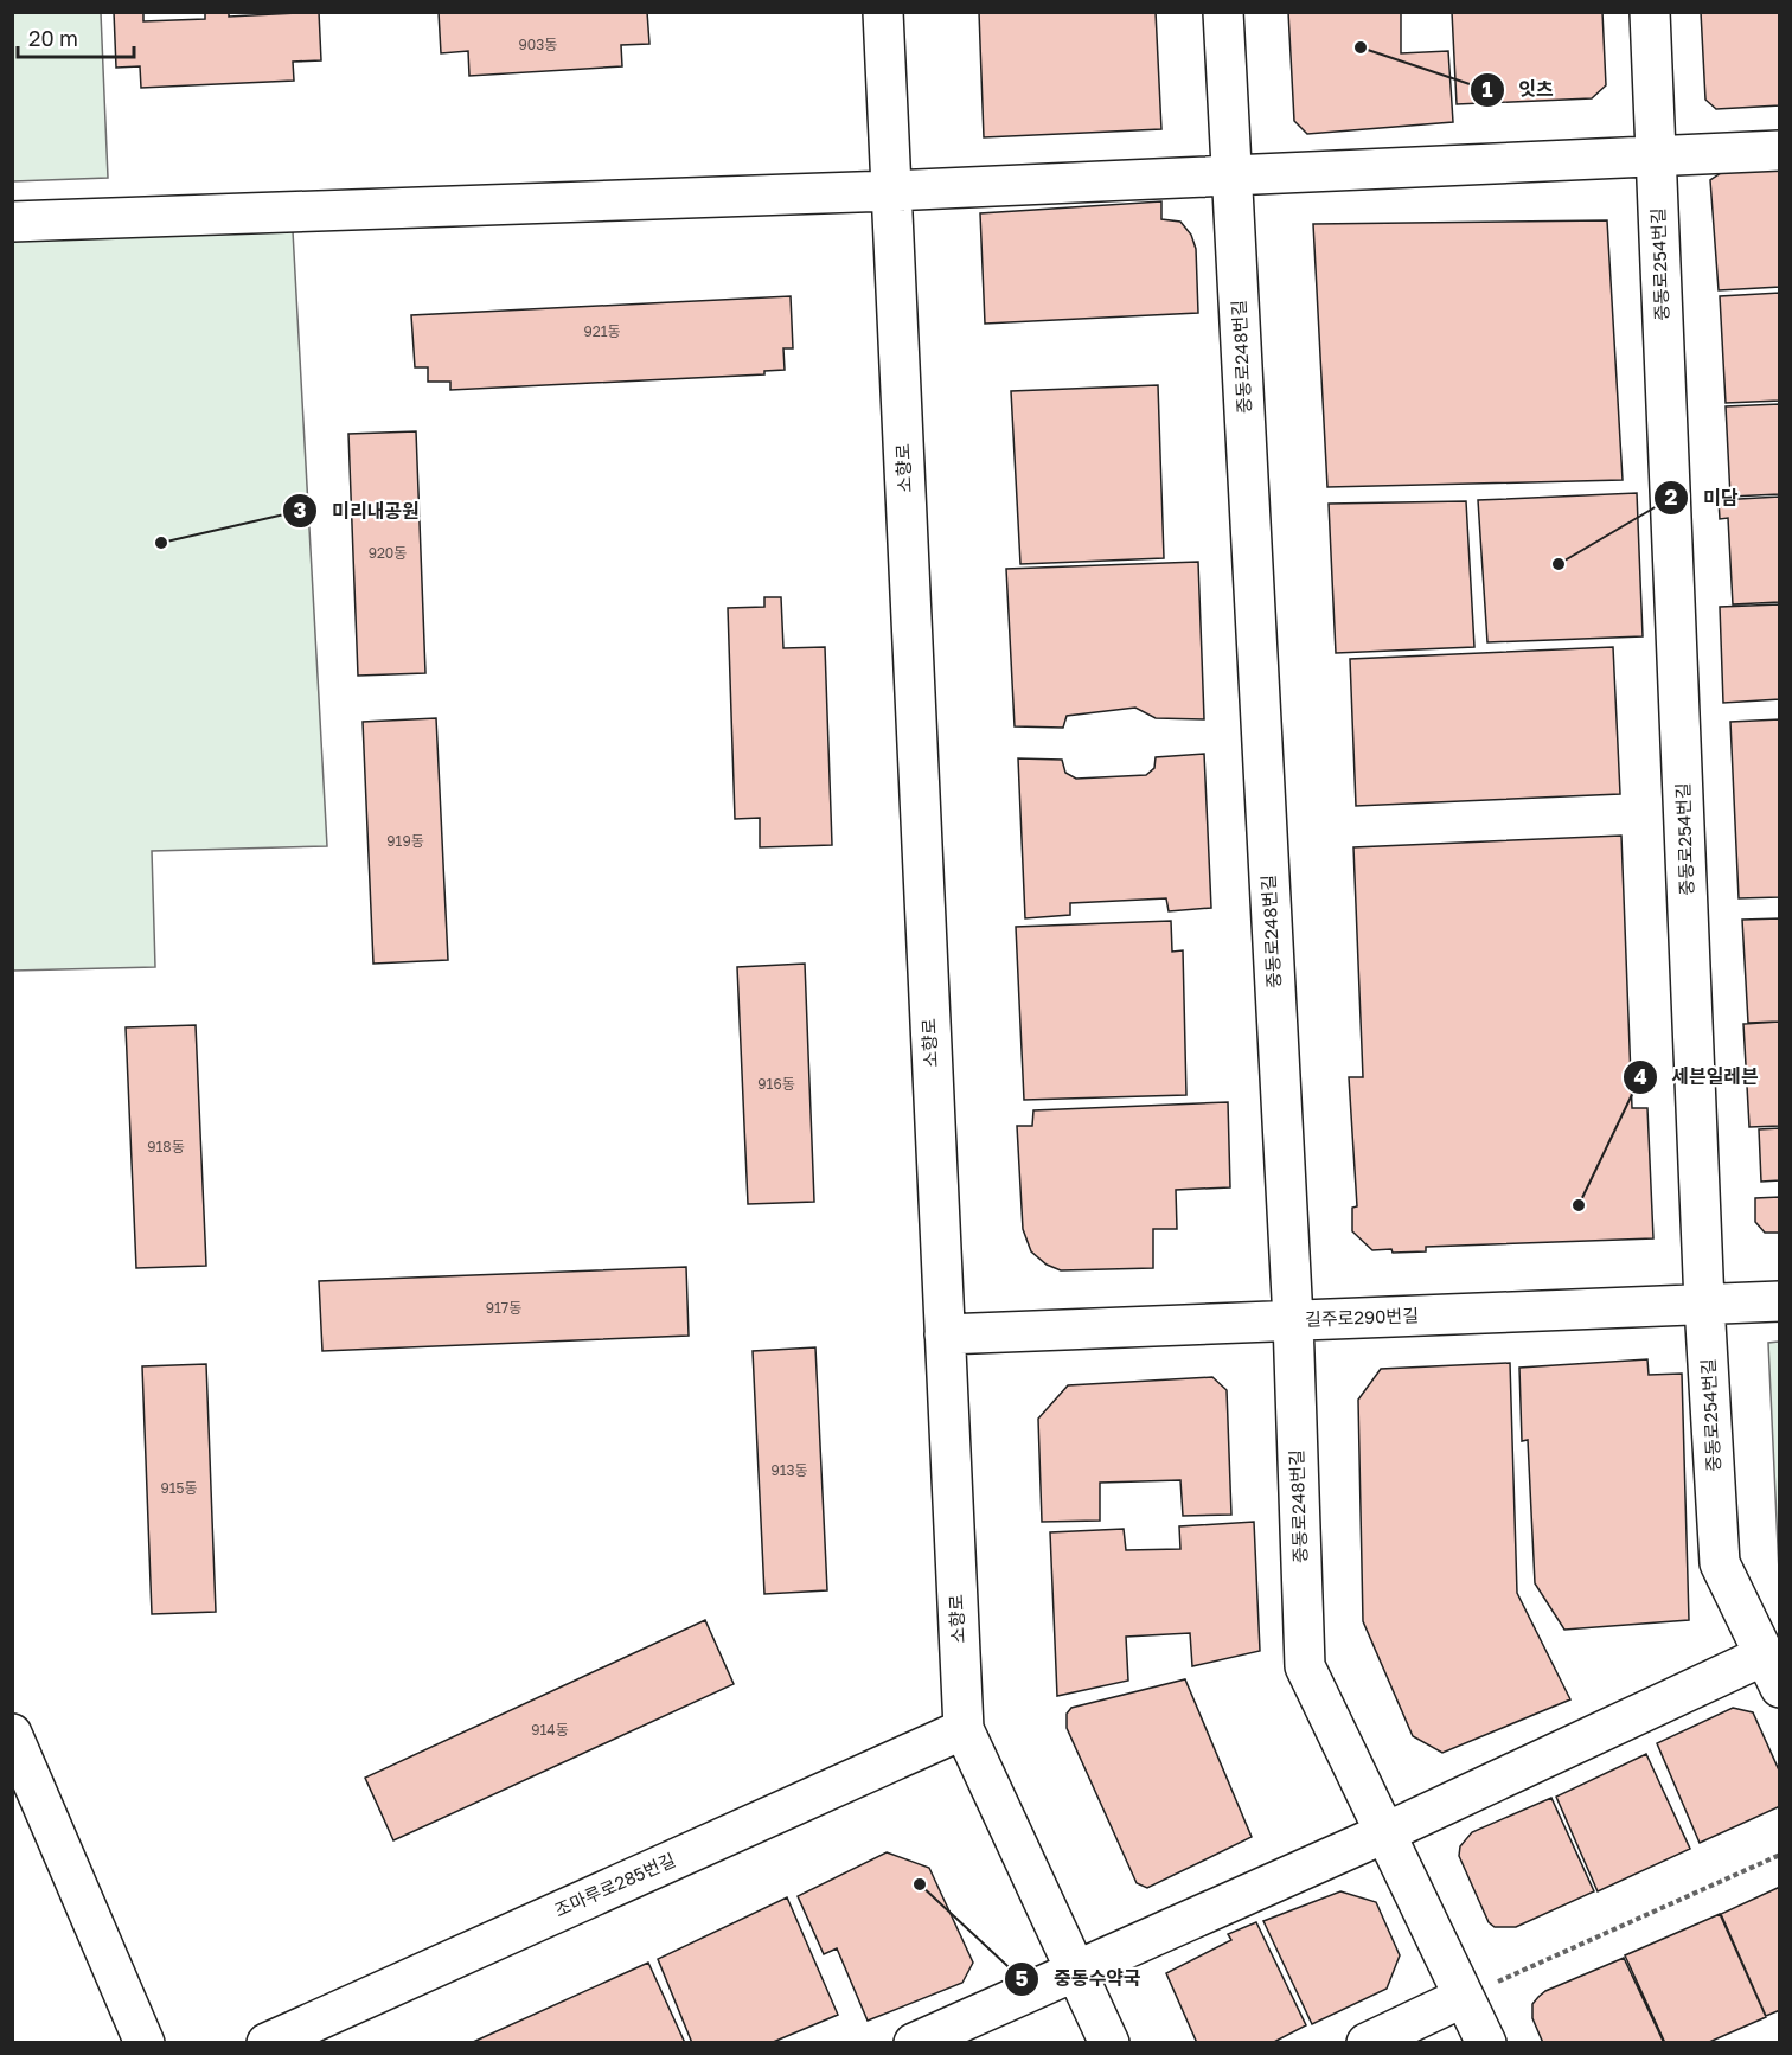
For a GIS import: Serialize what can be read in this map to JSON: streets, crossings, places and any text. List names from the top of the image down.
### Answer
{
  "streets": {
    "street": [
      "중동로254번길",
      "중동로248번길",
      "소향로",
      "길주로290번길",
      "조마루로285번길"
    ]
  },
  "crossings": [
    ["중동로254번길", "중동로248번길"],
    ["중동로254번길", "길주로290번길"],
    ["중동로248번길", "길주로290번길"],
    ["소향로", "길주로290번길"],
    ["소향로", "조마루로285번길"]
  ],
  "places": [
    "잇츠",
    "미리내공원",
    "미담",
    "세븐일레븐",
    "중동수약국"
  ],
  "house_numbers": [
    "903동",
    "921동",
    "920동",
    "919동",
    "916동",
    "918동",
    "917동",
    "913동",
    "915동",
    "914동"
  ],
  "scale_bar": "20 m"
}
